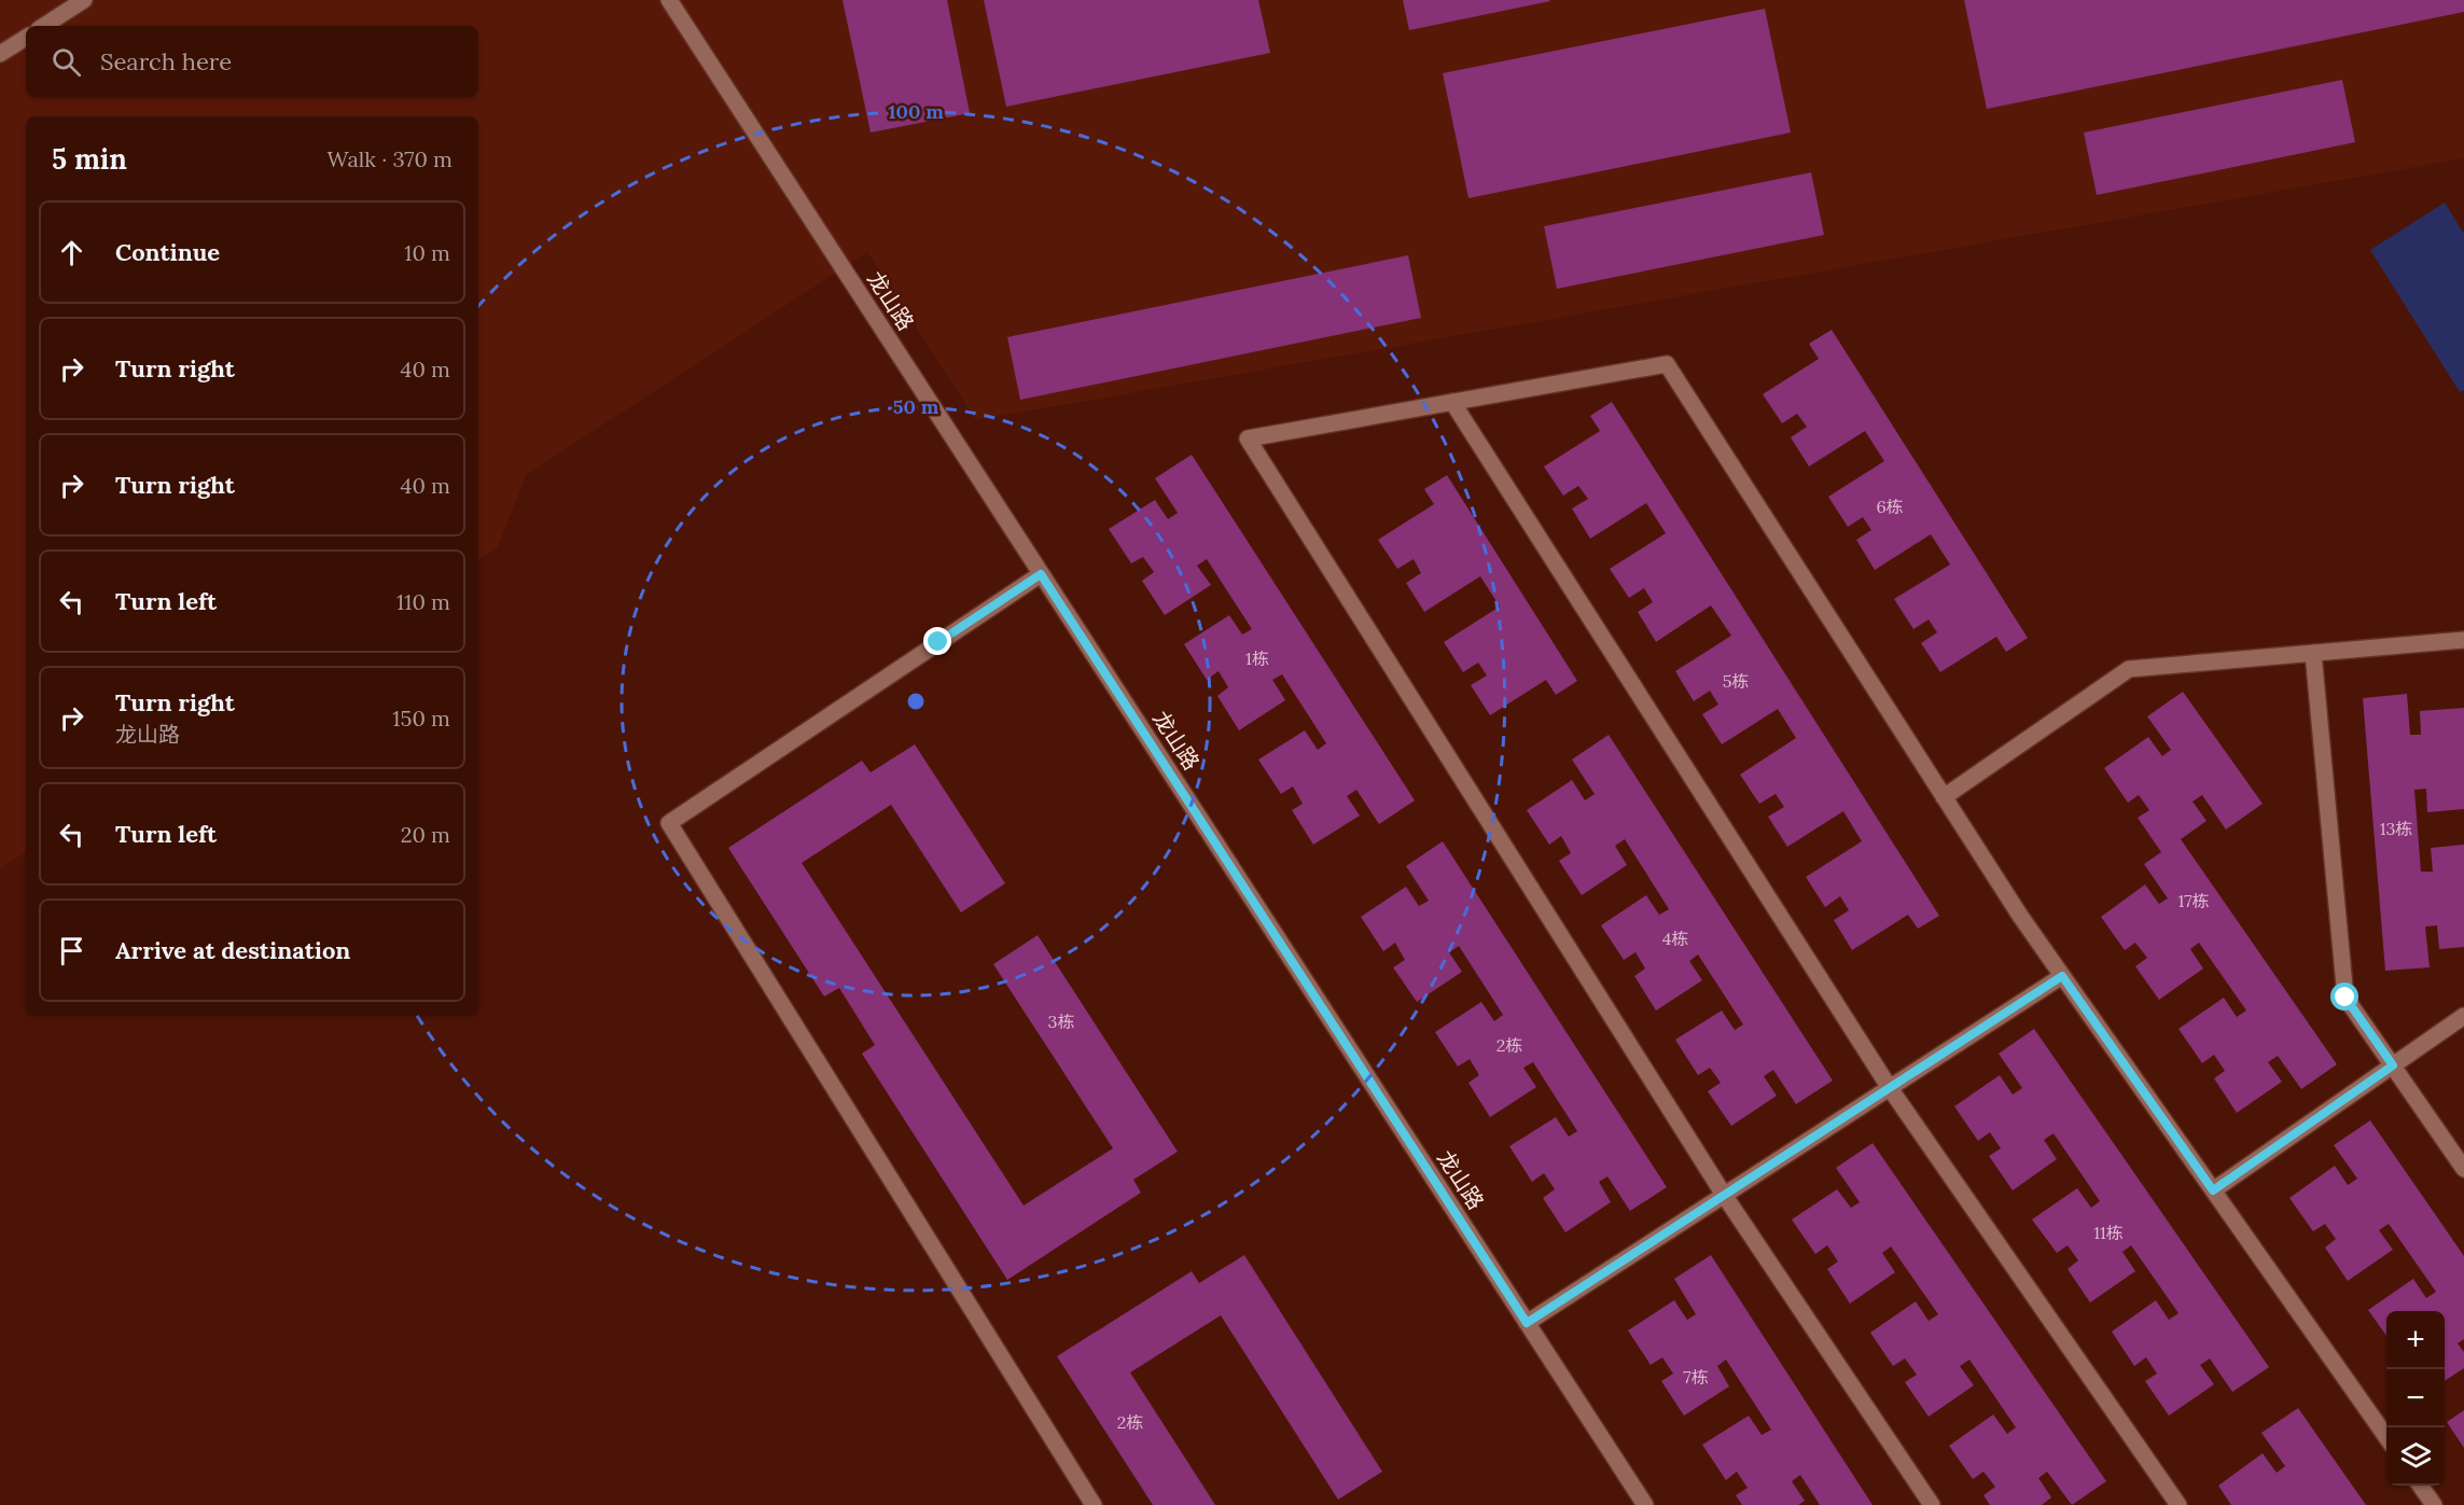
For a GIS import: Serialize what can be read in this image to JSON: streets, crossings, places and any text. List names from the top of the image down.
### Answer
{
  "streets": {
    "street": ["龙山路"]
  },
  "house_numbers": [
    "6栋",
    "1栋",
    "5栋",
    "13栋",
    "17栋",
    "4栋",
    "3栋",
    "2栋",
    "11栋",
    "7栋",
    "2栋"
  ],
  "page": {
    "search": "Search here",
    "heading": ["5 min", "Walk · 370 m"],
    "list": [
      ["Continue", "10 m"],
      ["Turn right", "40 m"],
      ["Turn right", "40 m"],
      ["Turn left", "110 m"],
      ["Turn right", "龙山路", "150 m"],
      ["Turn left", "20 m"],
      "Arrive at destination"
    ],
    "map_buttons": ["+", "−"]
  },
  "rings": ["100 m", "50 m"]
}
